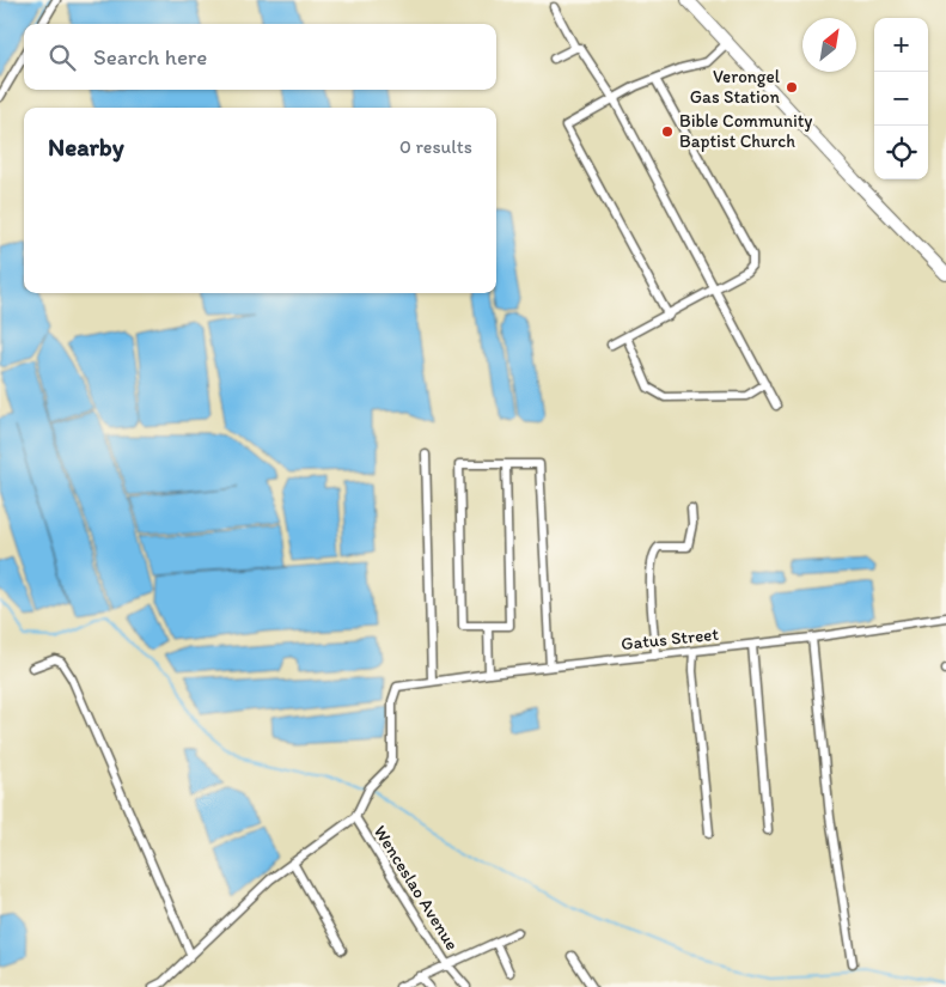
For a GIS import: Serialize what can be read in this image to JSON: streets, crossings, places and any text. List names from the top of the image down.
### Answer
{
  "streets": {
    "street": ["Gatus Street", "Wenceslao Avenue"]
  },
  "crossings": [
    ["Gatus Street", "Wenceslao Avenue"]
  ],
  "places": ["Verongel Gas Station", "Bible Community Baptist Church"],
  "north": "top right",
  "page": {
    "map_buttons": ["+", "−"],
    "search": "Search here",
    "heading": ["Nearby", "0 results"]
  }
}
